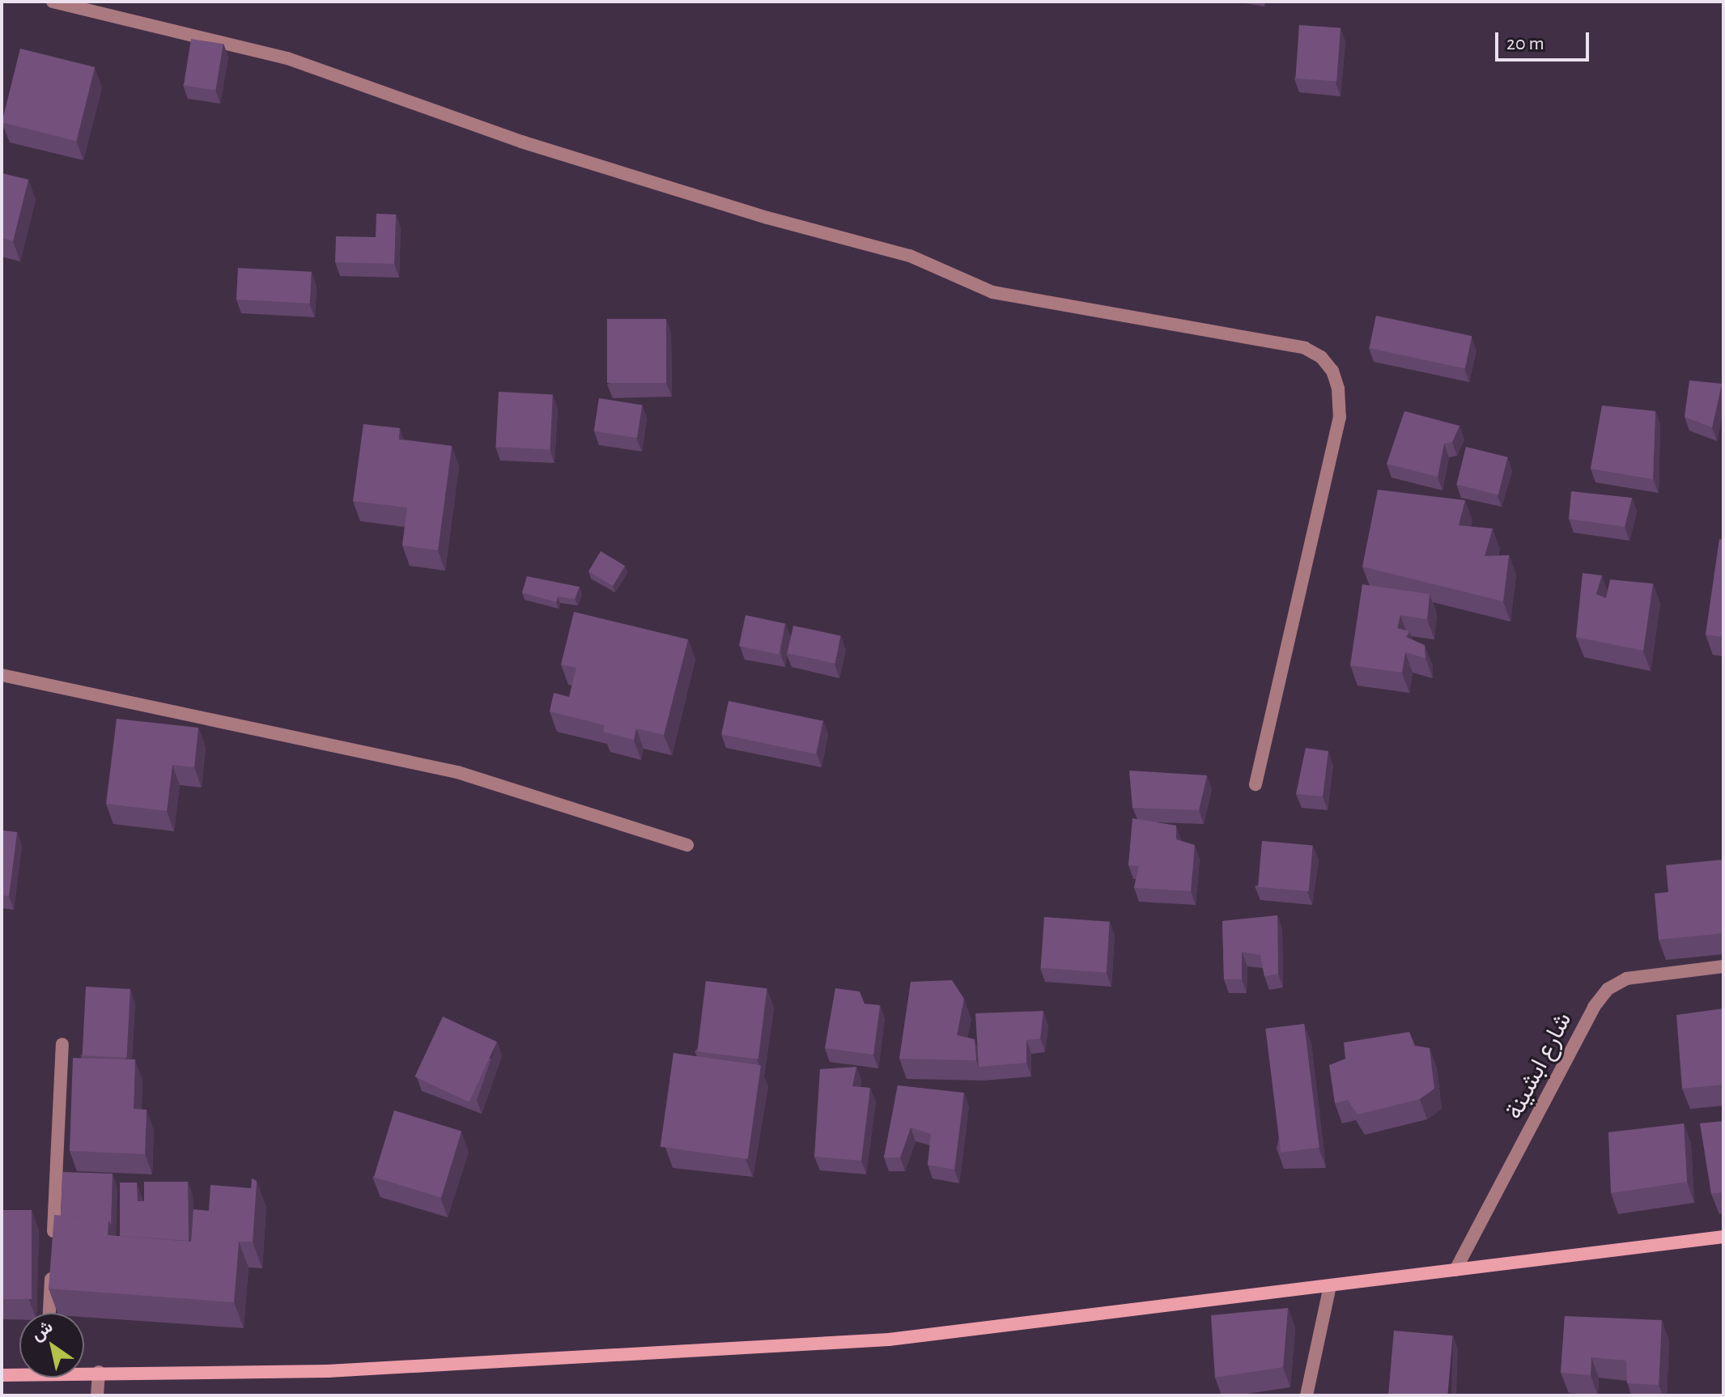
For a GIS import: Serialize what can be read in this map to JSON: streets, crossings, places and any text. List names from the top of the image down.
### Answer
{
  "streets": {
    "street": ["شارع ابشينة"]
  },
  "scale_bar": "20 m",
  "north": "top left"
}
